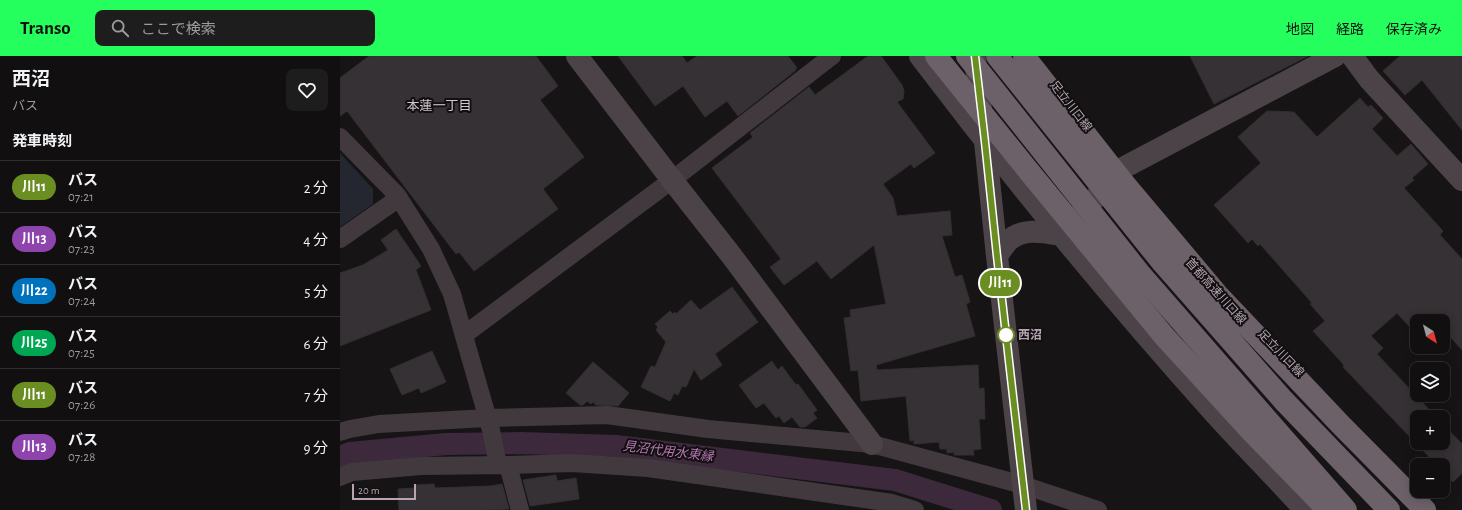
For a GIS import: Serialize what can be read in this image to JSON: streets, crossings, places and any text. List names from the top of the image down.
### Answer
{
  "streets": {
    "highway": ["首都高速川口線"],
    "street": ["足立川口線"]
  },
  "districts": ["本蓮一丁目"],
  "water": ["見沼代用水東縁"],
  "places": ["西沼"],
  "lines": ["bus line 川11"],
  "scale_bar": "20 m",
  "north": "bottom right",
  "page": {
    "header": "Transo",
    "search": "ここで検索",
    "nav": ["地図", "経路", "保存済み"],
    "heading": [
      ["西沼", "バス"],
      "発車時刻"
    ],
    "on_map": "川11",
    "list": [
      {
        "mark": "川11",
        "name": "バス",
        "note": "07:21",
        "value": "2 分"
      },
      {
        "mark": "川13",
        "name": "バス",
        "note": "07:23",
        "value": "4 分"
      },
      {
        "mark": "川22",
        "name": "バス",
        "note": "07:24",
        "value": "5 分"
      },
      {
        "mark": "川25",
        "name": "バス",
        "note": "07:25",
        "value": "6 分"
      },
      {
        "mark": "川11",
        "name": "バス",
        "note": "07:26",
        "value": "7 分"
      },
      {
        "mark": "川13",
        "name": "バス",
        "note": "07:28",
        "value": "9 分"
      }
    ],
    "map_buttons": ["+", "−"],
    "scale": "20 m"
  }
}
